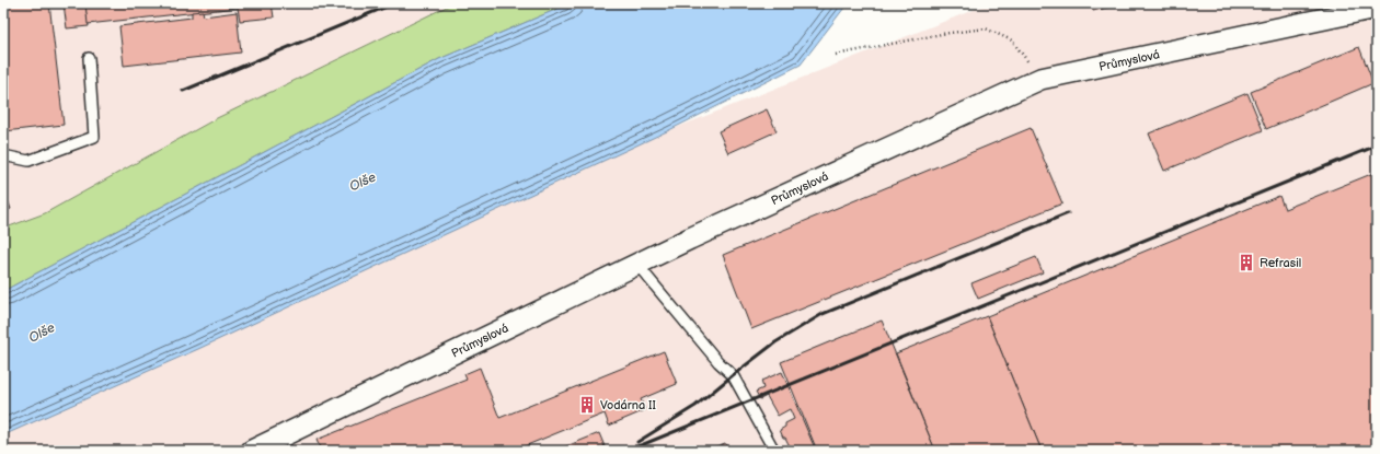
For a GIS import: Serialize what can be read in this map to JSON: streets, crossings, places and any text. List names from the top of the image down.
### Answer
{
  "streets": {
    "street": ["Průmyslová"]
  },
  "water": ["Olše"],
  "places": {
    "building": ["Refrasil", "Vodárna II"]
  }
}
